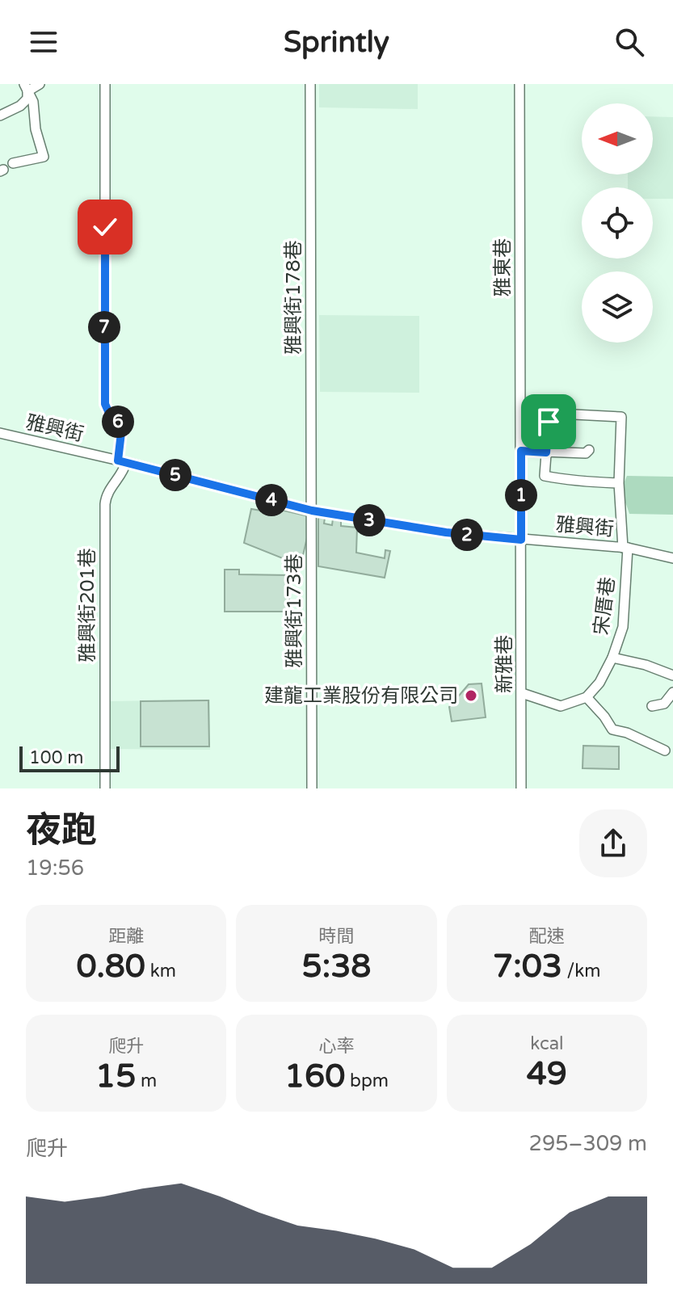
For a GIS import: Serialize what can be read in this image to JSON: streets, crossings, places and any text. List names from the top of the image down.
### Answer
{
  "streets": {
    "street": [
      "雅東巷",
      "雅興街178巷",
      "雅興街",
      "雅興街201巷",
      "宋厝巷",
      "雅興街173巷",
      "新雅巷"
    ]
  },
  "crossings": [
    ["雅東巷", "雅興街"],
    ["雅東巷", "新雅巷"],
    ["雅興街178巷", "雅興街"],
    ["雅興街178巷", "雅興街173巷"],
    ["雅興街", "雅興街201巷"],
    ["雅興街", "宋厝巷"],
    ["雅興街", "雅興街173巷"],
    ["雅興街", "新雅巷"]
  ],
  "places": ["建龍工業股份有限公司"],
  "scale_bar": "100 m",
  "north": "left",
  "page": {
    "header": "Sprintly",
    "pins": [
      "7",
      "6",
      "5",
      "1",
      "4",
      "3",
      "2"
    ],
    "scale": "100 m",
    "heading": ["夜跑", "19:56"],
    "stats": [
      ["距離", "0.80 km"],
      ["時間", "5:38"],
      ["配速", "7:03 /km"],
      ["爬升", "15 m"],
      ["心率", "160 bpm"],
      ["kcal", "49"]
    ],
    "chart": ["爬升", "295–309 m"]
  }
}
